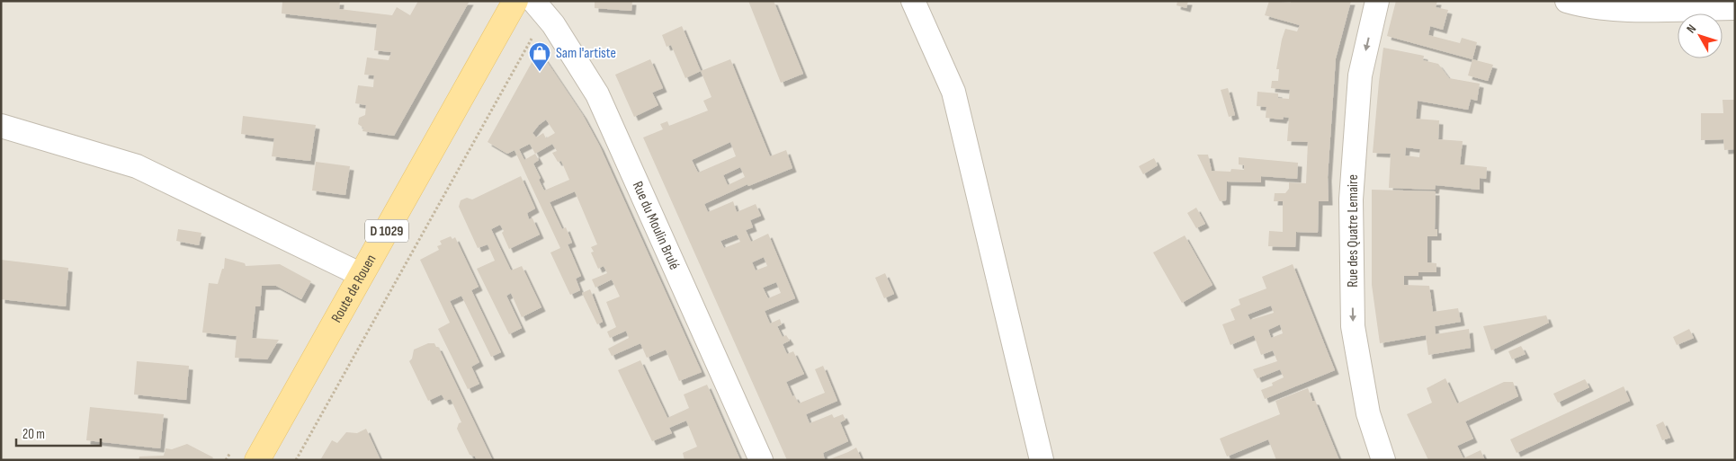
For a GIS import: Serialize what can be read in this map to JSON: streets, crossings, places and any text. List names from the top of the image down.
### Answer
{
  "streets": {
    "main road": ["D 1029", "Route de Rouen"],
    "street": ["Rue du Moulin Brulé", "Rue des Quatre Lemaire"]
  },
  "one_way": ["Rue des Quatre Lemaire"],
  "places": {
    "shop": ["Sam l'artiste"]
  },
  "scale_bar": "20 m",
  "north": "top left"
}
